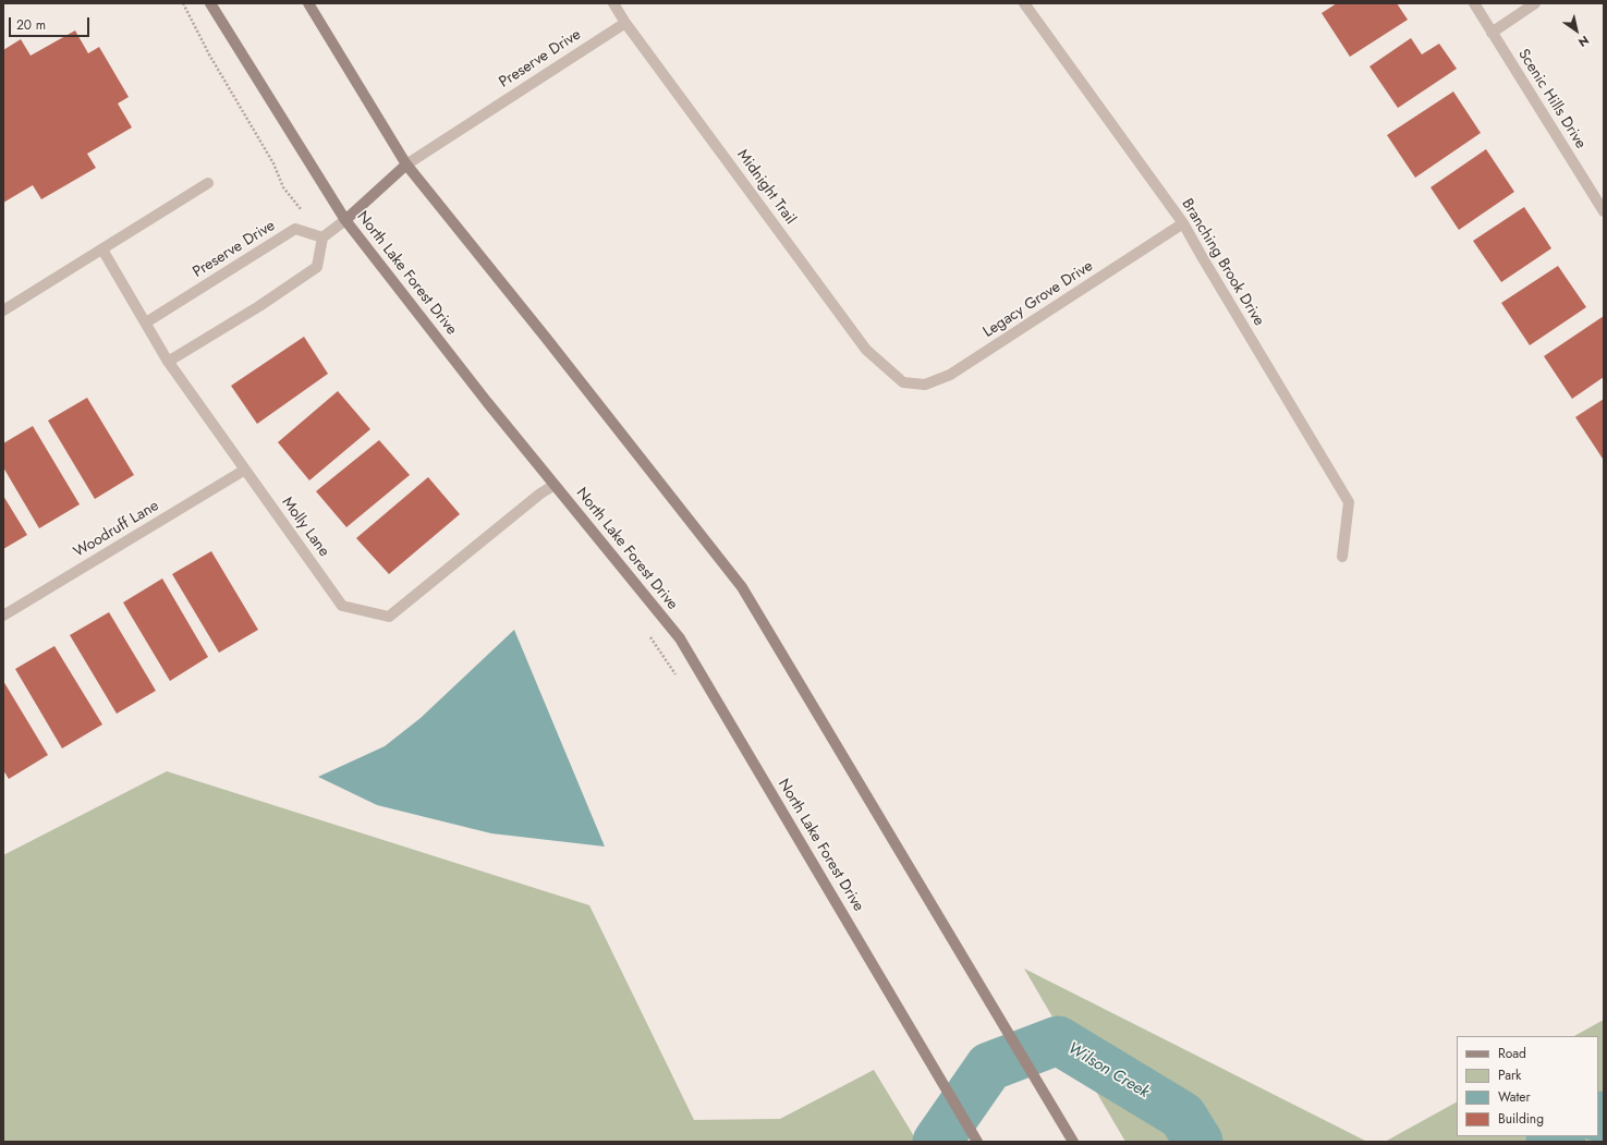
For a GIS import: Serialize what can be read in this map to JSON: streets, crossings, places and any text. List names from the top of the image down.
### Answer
{
  "streets": {
    "main road": ["North Lake Forest Drive"],
    "street": [
      "Preserve Drive",
      "Scenic Hills Drive",
      "Midnight Trail",
      "Branching Brook Drive",
      "Legacy Grove Drive",
      "Molly Lane",
      "Woodruff Lane"
    ]
  },
  "crossings": [
    ["Preserve Drive", "Midnight Trail"],
    ["Preserve Drive", "Molly Lane"],
    ["Midnight Trail", "Legacy Grove Drive"],
    ["Branching Brook Drive", "Legacy Grove Drive"],
    ["North Lake Forest Drive", "Molly Lane"],
    ["Molly Lane", "Woodruff Lane"]
  ],
  "water": ["Wilson Creek"],
  "legend": [
    "Road",
    "Park",
    "Water",
    "Building"
  ],
  "scale_bar": "20 m",
  "north": "bottom right"
}
